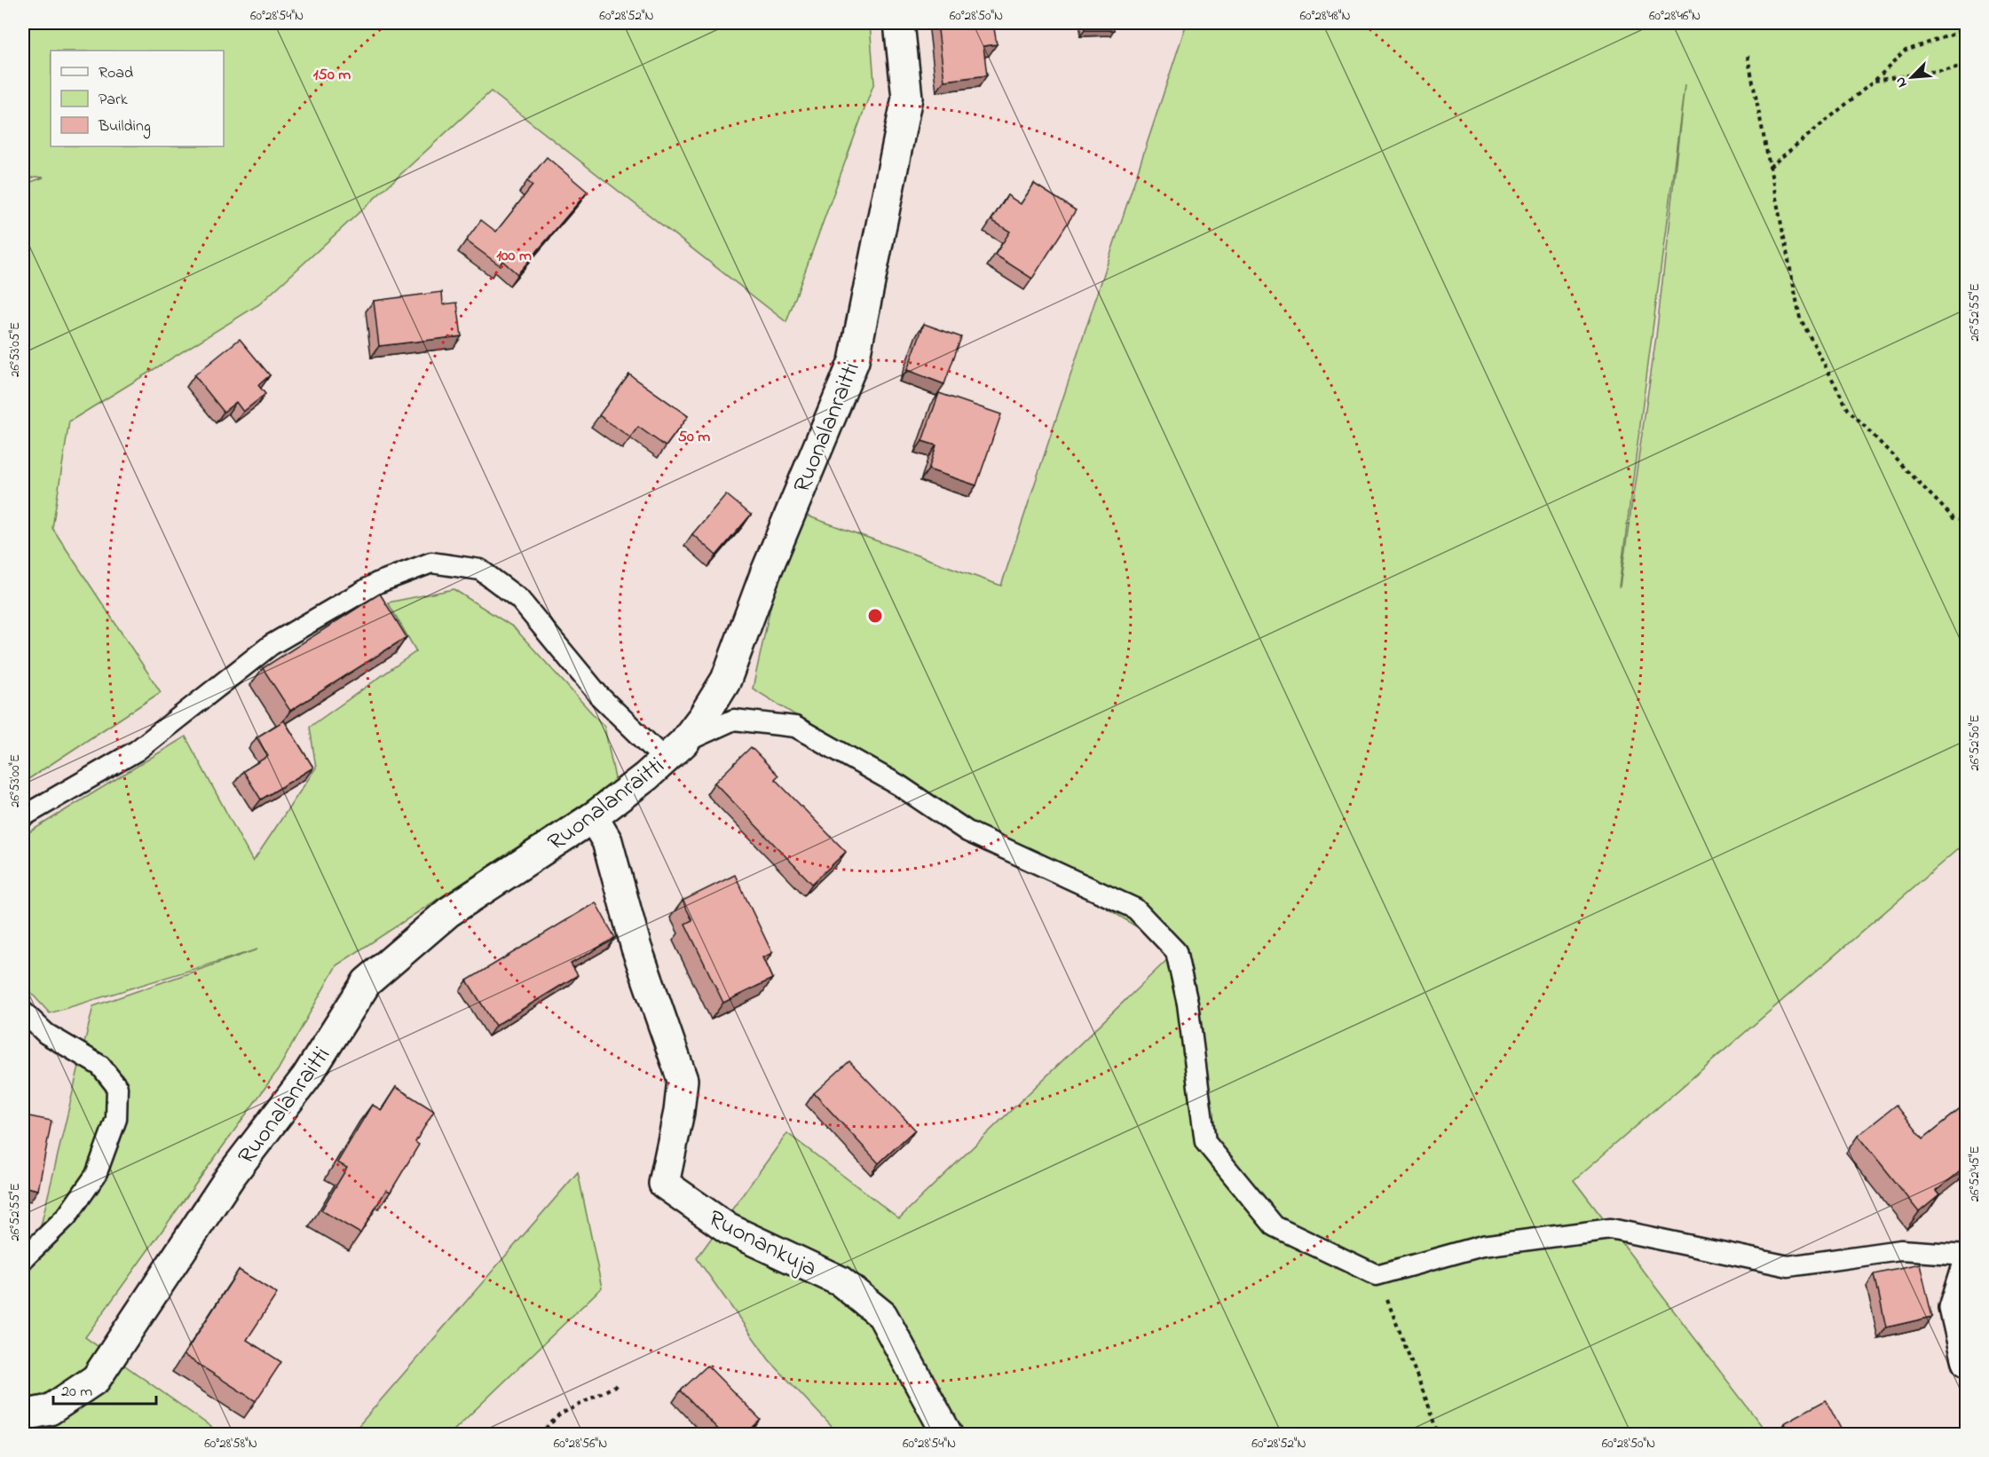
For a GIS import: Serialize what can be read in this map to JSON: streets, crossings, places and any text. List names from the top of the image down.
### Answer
{
  "streets": {
    "street": ["Ruonalanraitti", "Ruonankuja"]
  },
  "crossings": [
    ["Ruonalanraitti", "Ruonankuja"]
  ],
  "legend": ["Road", "Park", "Building"],
  "scale_bar": "20 m",
  "north": "bottom left",
  "coordinates": [
    "60°28'54\"N",
    "60°28'52\"N",
    "60°28'50\"N",
    "60°28'48\"N",
    "60°28'46\"N",
    "26°52'55\"E",
    "26°53'05\"E",
    "26°52'50\"E",
    "26°53'00\"E",
    "26°52'45\"E",
    "60°28'58\"N",
    "60°28'56\"N"
  ],
  "rings": ["150 m", "100 m", "50 m"]
}
